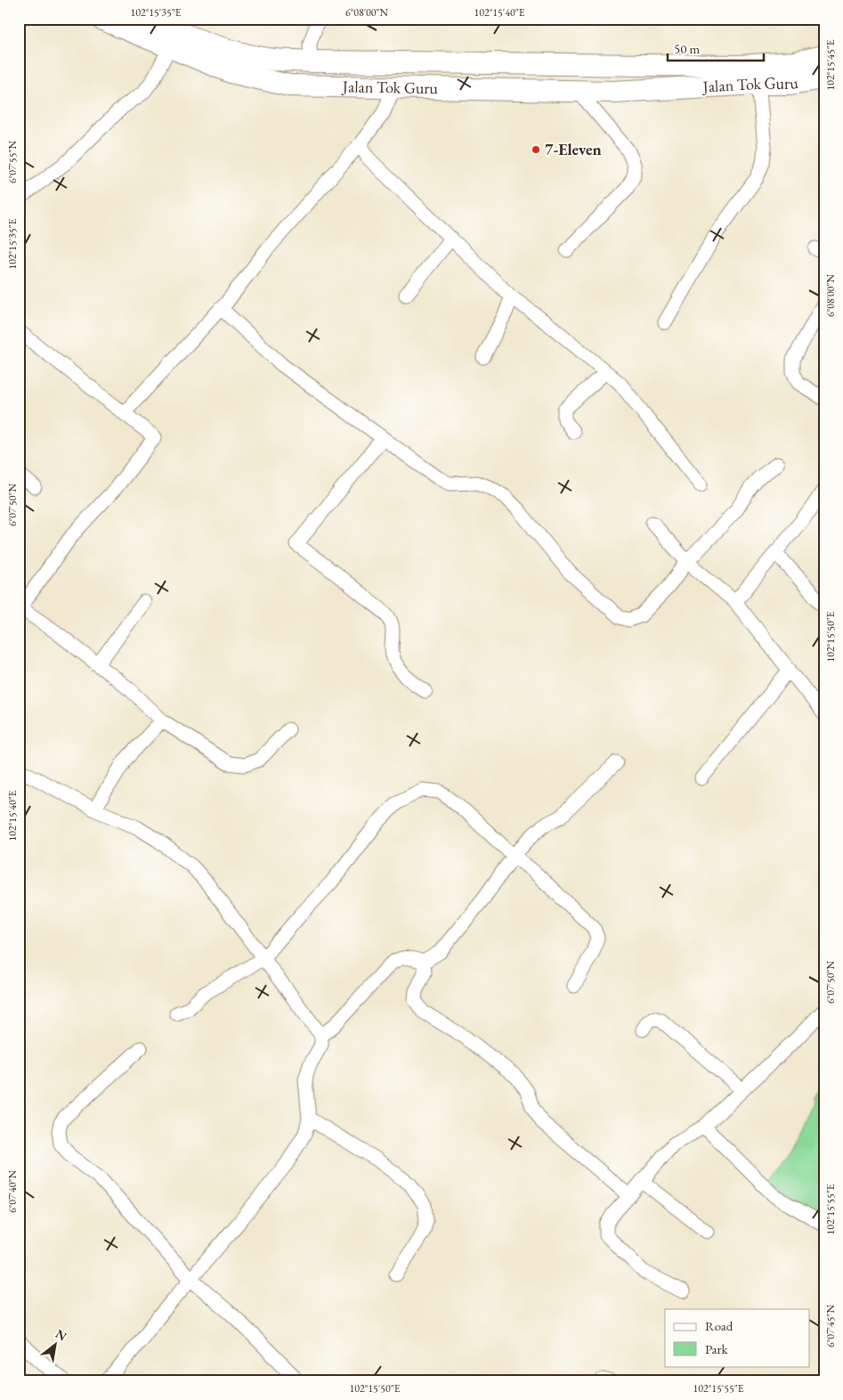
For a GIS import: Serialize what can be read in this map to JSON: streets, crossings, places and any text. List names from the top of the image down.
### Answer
{
  "streets": {
    "main road": ["Jalan Tok Guru"]
  },
  "places": ["7-Eleven"],
  "legend": ["Road", "Park"],
  "scale_bar": "50 m",
  "north": "top right",
  "coordinates": [
    "102°15'35\"E",
    "6°08'00\"N",
    "102°15'40\"E",
    "102°15'45\"E",
    "6°07'55\"N",
    "6°07'50\"N",
    "102°15'50\"E",
    "6°07'40\"N",
    "102°15'55\"E",
    "6°07'45\"N"
  ]
}
